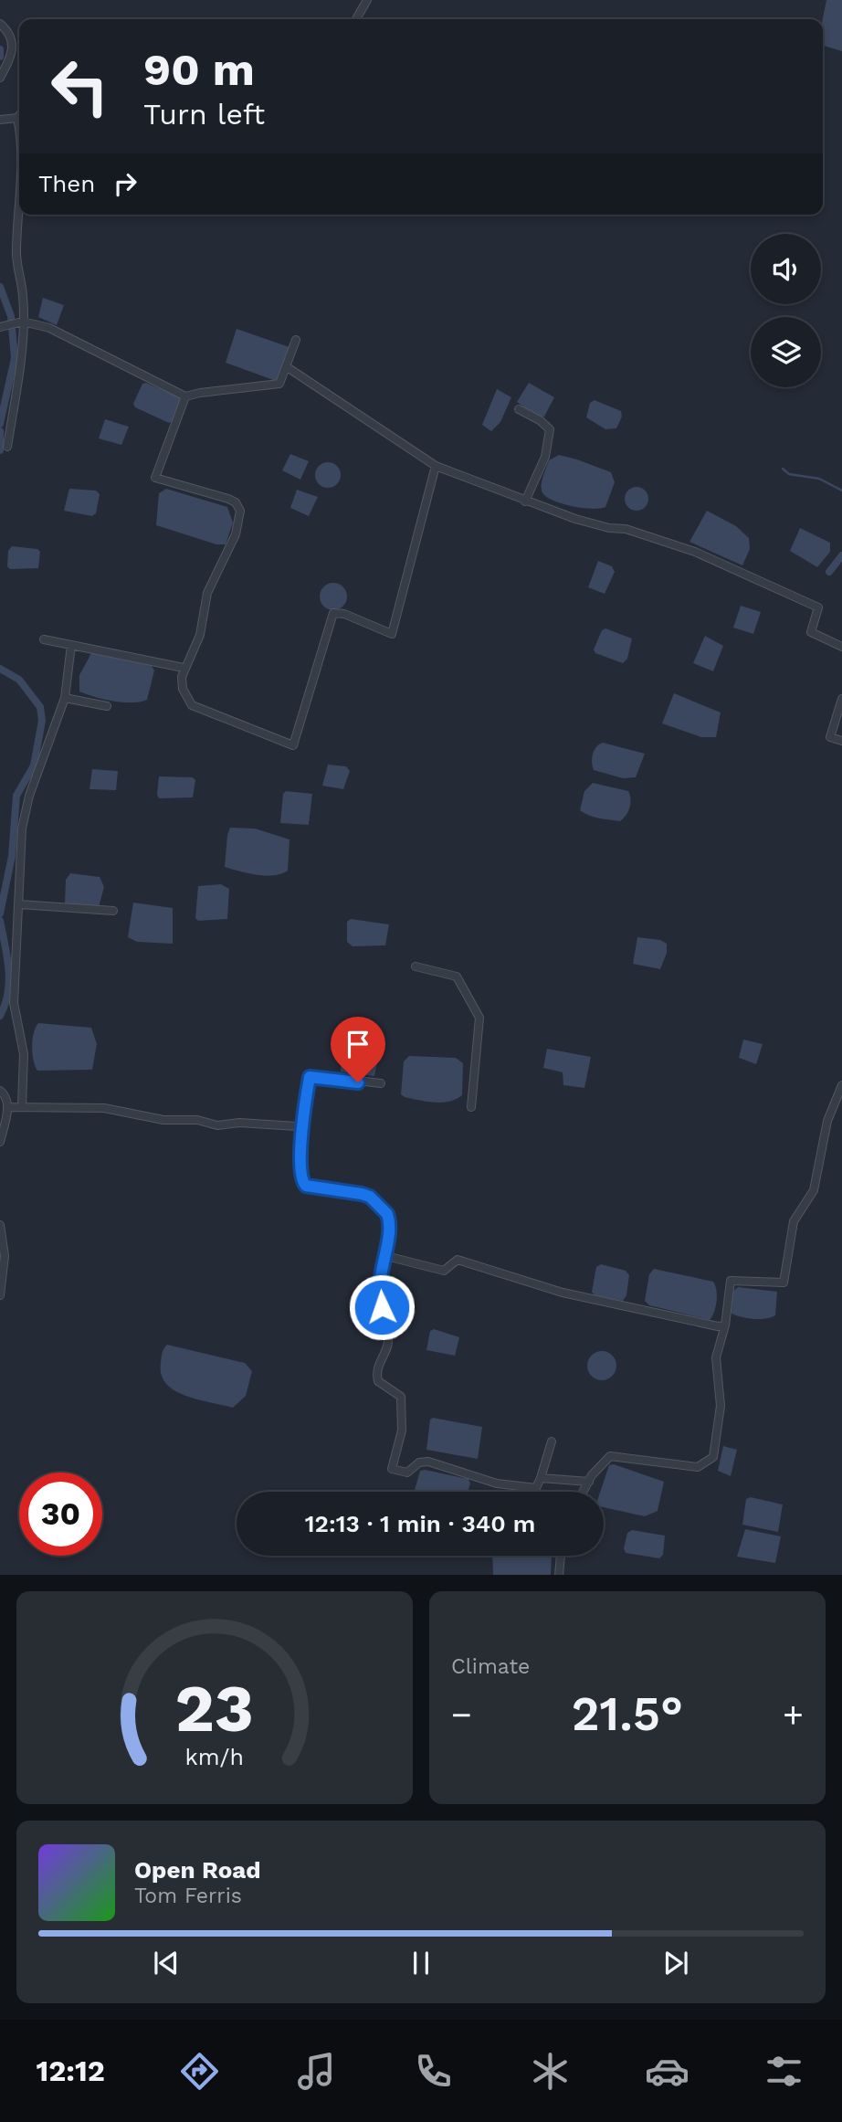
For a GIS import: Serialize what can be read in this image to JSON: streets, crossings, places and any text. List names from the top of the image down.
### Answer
{
  "page": {
    "turn": ["90 m", "Turn left"],
    "then": "Then",
    "limit": "30",
    "trip": "12:13 · 1 min · 340 m",
    "tile": "Climate",
    "heat": ["−", "21.5°", "+"],
    "song": ["Open Road", "Tom Ferris"],
    "tabs": "12:12",
    "gauge": ["23", "km/h"]
  }
}
